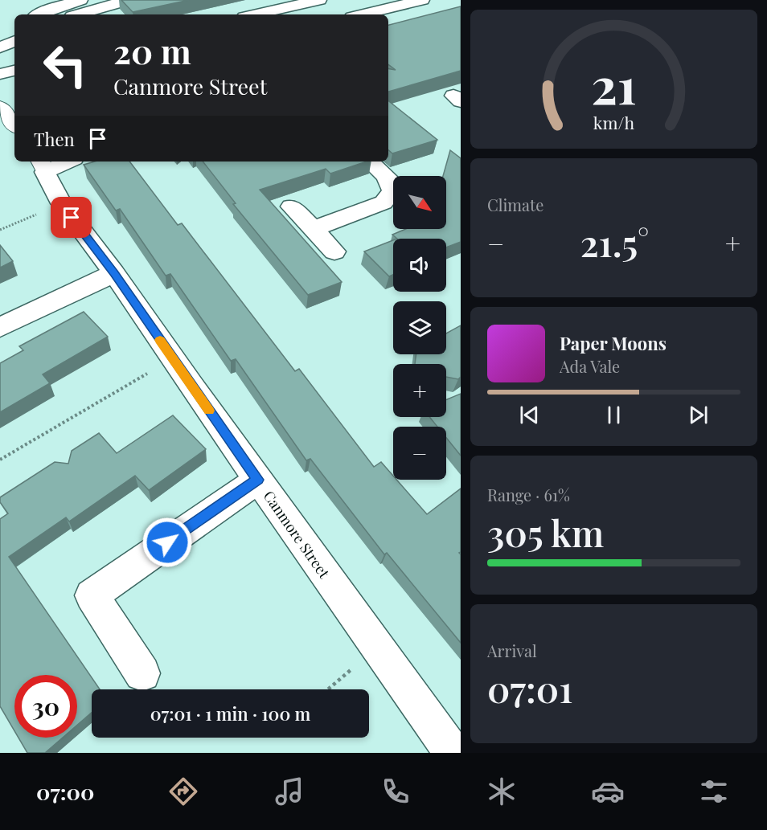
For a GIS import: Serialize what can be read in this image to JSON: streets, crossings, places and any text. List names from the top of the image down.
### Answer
{
  "streets": {
    "street": ["Canmore Street"]
  },
  "north": "bottom right",
  "page": {
    "turn": ["20 m", "Canmore Street"],
    "then": "Then",
    "tile": [
      "Climate",
      ["Range · 61%", "305 km"],
      ["Arrival", "07:01"]
    ],
    "map_buttons": ["+", "−"],
    "heat": ["−", "21.5°", "+"],
    "song": ["Paper Moons", "Ada Vale"],
    "limit": "30",
    "trip": "07:01 · 1 min · 100 m",
    "tabs": "07:00",
    "gauge": ["21", "km/h"]
  }
}
